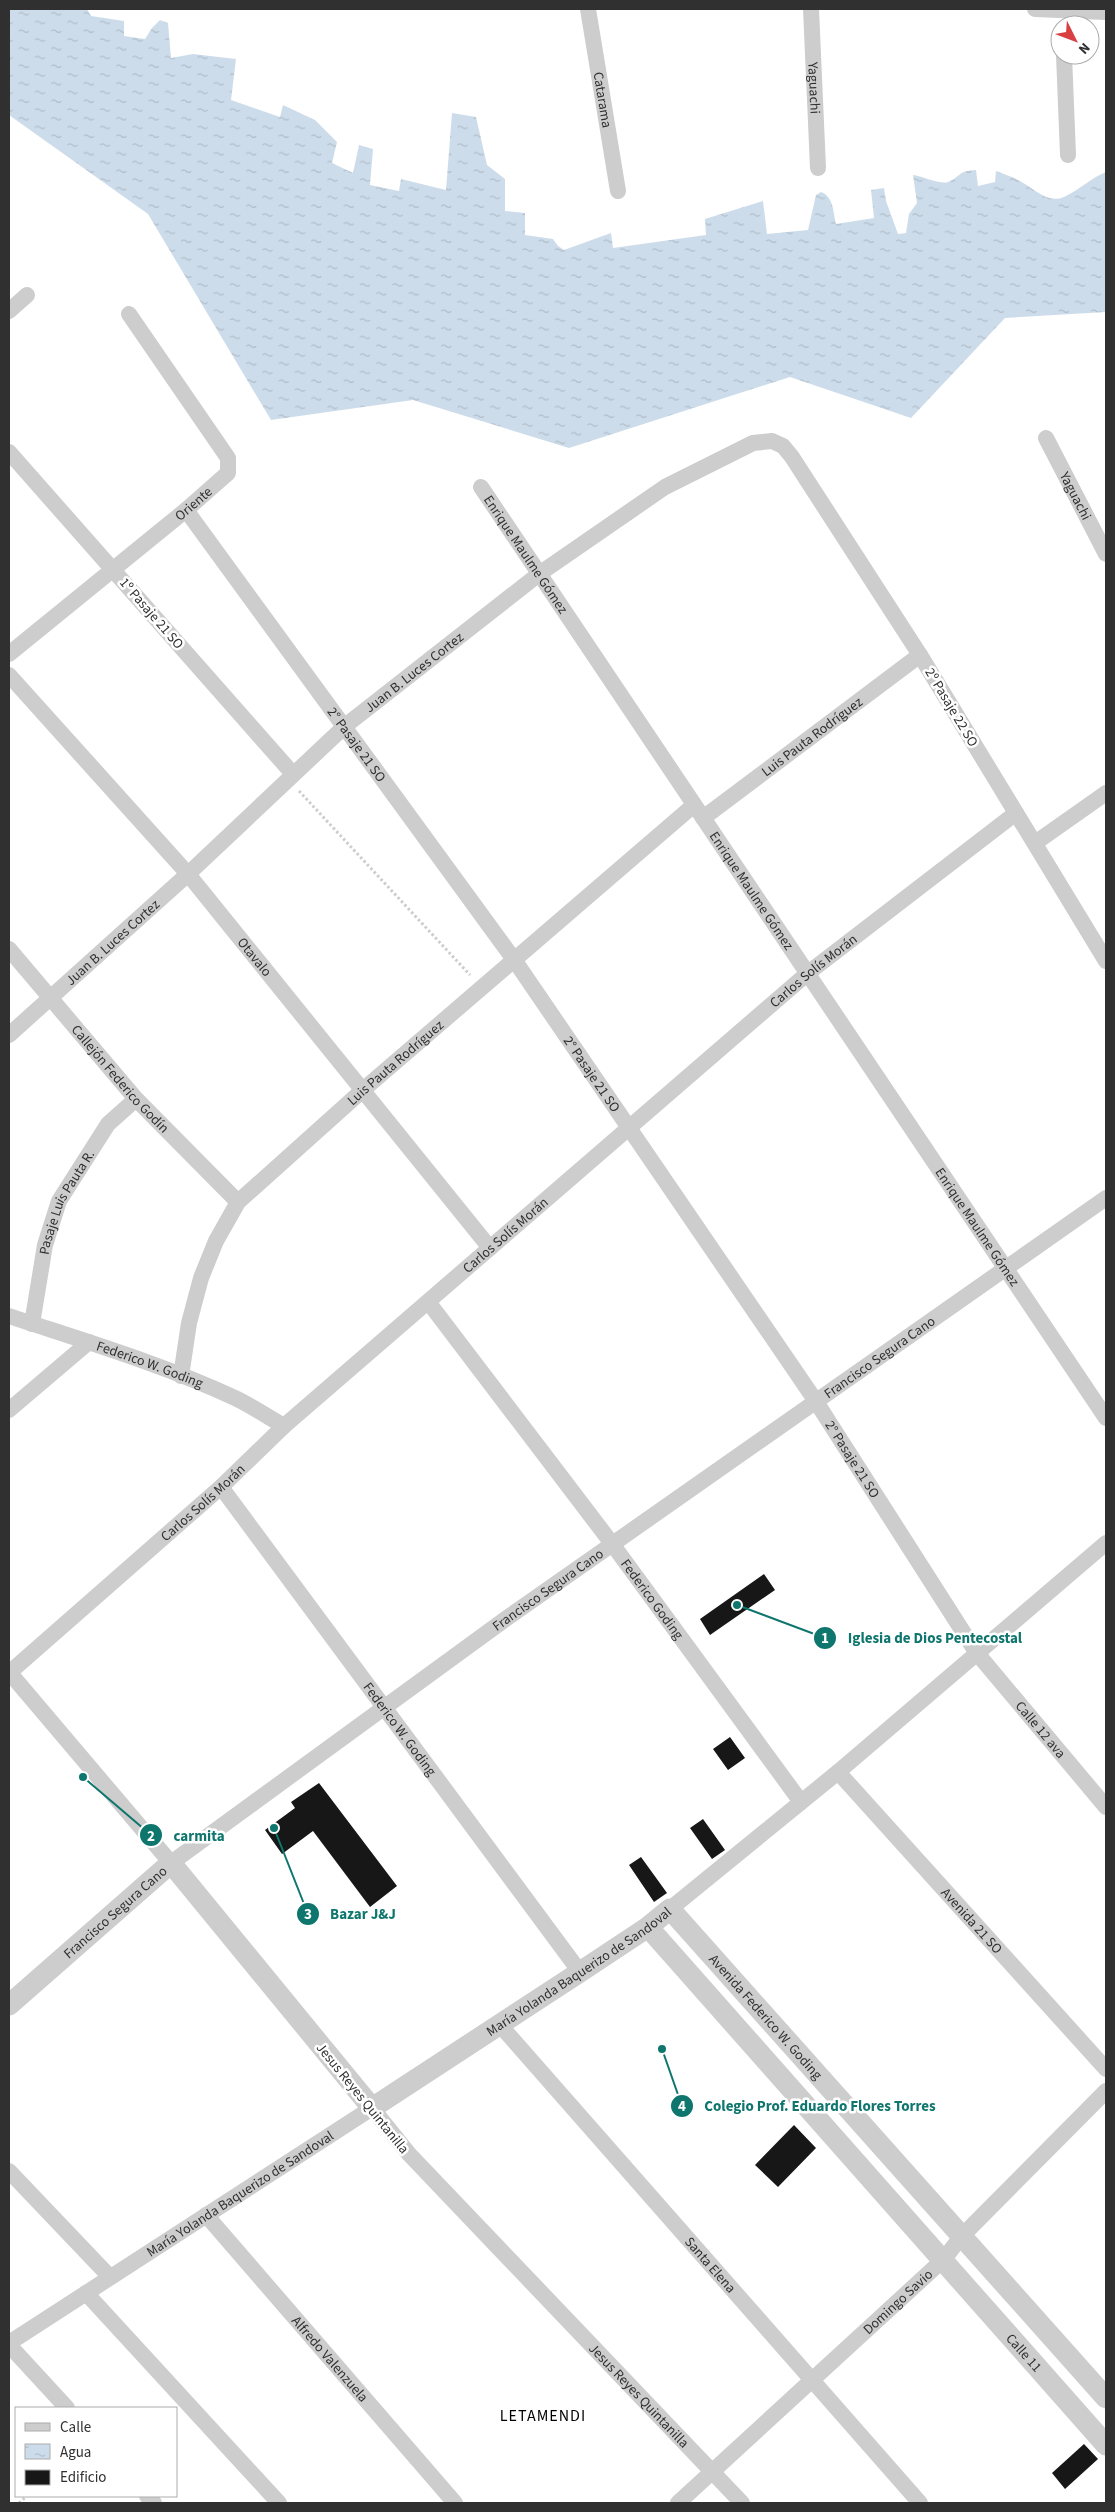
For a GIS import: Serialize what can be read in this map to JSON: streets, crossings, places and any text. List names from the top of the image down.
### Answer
{
  "streets": {
    "street": [
      "Yaguachi",
      "Catarama",
      "Oriente",
      "Enrique Maulme Gómez",
      "1º Pasaje 21 SO",
      "Juan B. Luces Cortez",
      "2º Pasaje 22 SO",
      "Luis Pauta Rodríguez",
      "2° Pasaje 21 SO",
      "Otavalo",
      "Carlos Solís Morán",
      "Callejón Federico Godín",
      "Pasaje Luis Pauta R.",
      "Francisco Segura Cano",
      "Federico W. Goding",
      "Federico Goding",
      "Calle 12 ava",
      "Avenida 21 SO",
      "María Yolanda Baquerizo de Sandoval",
      "Avenida Federico W. Goding",
      "Jesus Reyes Quintanilla",
      "Santa Elena",
      "Domingo Savio",
      "Calle 11",
      "Alfredo Valenzuela"
    ]
  },
  "crossings": [
    ["Oriente", "1º Pasaje 21 SO"],
    ["Oriente", "2° Pasaje 21 SO"],
    ["Enrique Maulme Gómez", "Juan B. Luces Cortez"],
    ["Enrique Maulme Gómez", "Luis Pauta Rodríguez"],
    ["Enrique Maulme Gómez", "Carlos Solís Morán"],
    ["Enrique Maulme Gómez", "Francisco Segura Cano"],
    ["1º Pasaje 21 SO", "Juan B. Luces Cortez"],
    ["Juan B. Luces Cortez", "2º Pasaje 22 SO"],
    ["Juan B. Luces Cortez", "2° Pasaje 21 SO"],
    ["Juan B. Luces Cortez", "Otavalo"],
    ["Juan B. Luces Cortez", "Callejón Federico Godín"],
    ["2º Pasaje 22 SO", "Luis Pauta Rodríguez"],
    ["2º Pasaje 22 SO", "Carlos Solís Morán"],
    ["Luis Pauta Rodríguez", "2° Pasaje 21 SO"],
    ["Luis Pauta Rodríguez", "Otavalo"],
    ["Luis Pauta Rodríguez", "Callejón Federico Godín"],
    ["Luis Pauta Rodríguez", "Federico W. Goding"],
    ["2° Pasaje 21 SO", "Carlos Solís Morán"],
    ["2° Pasaje 21 SO", "Francisco Segura Cano"],
    ["2° Pasaje 21 SO", "Calle 12 ava"],
    ["2° Pasaje 21 SO", "María Yolanda Baquerizo de Sandoval"],
    ["Otavalo", "Carlos Solís Morán"],
    ["Carlos Solís Morán", "Federico W. Goding"],
    ["Carlos Solís Morán", "Federico Goding"],
    ["Carlos Solís Morán", "Jesus Reyes Quintanilla"],
    ["Callejón Federico Godín", "Pasaje Luis Pauta R."],
    ["Pasaje Luis Pauta R.", "Federico W. Goding"],
    ["Francisco Segura Cano", "Federico W. Goding"],
    ["Francisco Segura Cano", "Federico Goding"],
    ["Francisco Segura Cano", "Jesus Reyes Quintanilla"],
    ["Federico W. Goding", "María Yolanda Baquerizo de Sandoval"],
    ["Federico Goding", "María Yolanda Baquerizo de Sandoval"],
    ["Calle 12 ava", "María Yolanda Baquerizo de Sandoval"],
    ["Avenida 21 SO", "María Yolanda Baquerizo de Sandoval"],
    ["María Yolanda Baquerizo de Sandoval", "Avenida Federico W. Goding"],
    ["María Yolanda Baquerizo de Sandoval", "Jesus Reyes Quintanilla"],
    ["María Yolanda Baquerizo de Sandoval", "Santa Elena"],
    ["María Yolanda Baquerizo de Sandoval", "Calle 11"],
    ["María Yolanda Baquerizo de Sandoval", "Alfredo Valenzuela"],
    ["Avenida Federico W. Goding", "Domingo Savio"],
    ["Jesus Reyes Quintanilla", "Domingo Savio"],
    ["Santa Elena", "Domingo Savio"],
    ["Domingo Savio", "Calle 11"]
  ],
  "districts": ["LETAMENDI"],
  "places": [
    "Iglesia de Dios Pentecostal",
    "carmita",
    "Bazar J&J",
    "Colegio Prof. Eduardo Flores Torres"
  ],
  "legend": ["Calle", "Agua", "Edificio"],
  "north": "bottom right"
}
